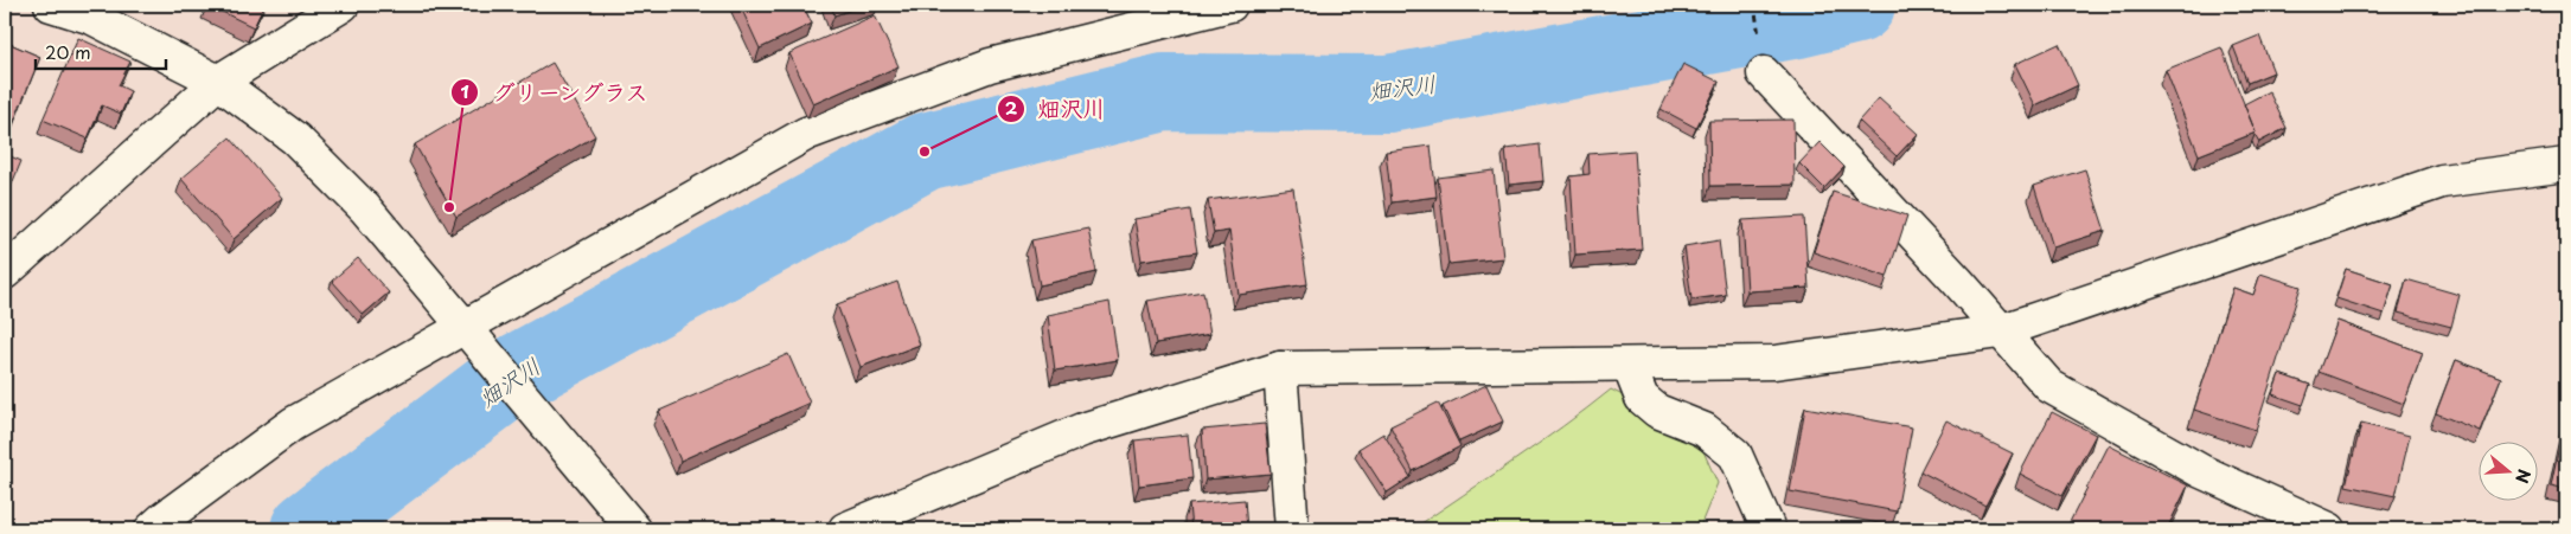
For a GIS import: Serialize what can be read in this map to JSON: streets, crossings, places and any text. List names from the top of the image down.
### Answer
{
  "water": ["畑沢川"],
  "places": ["畑沢川", "グリーングラス"],
  "scale_bar": "20 m",
  "north": "right"
}
